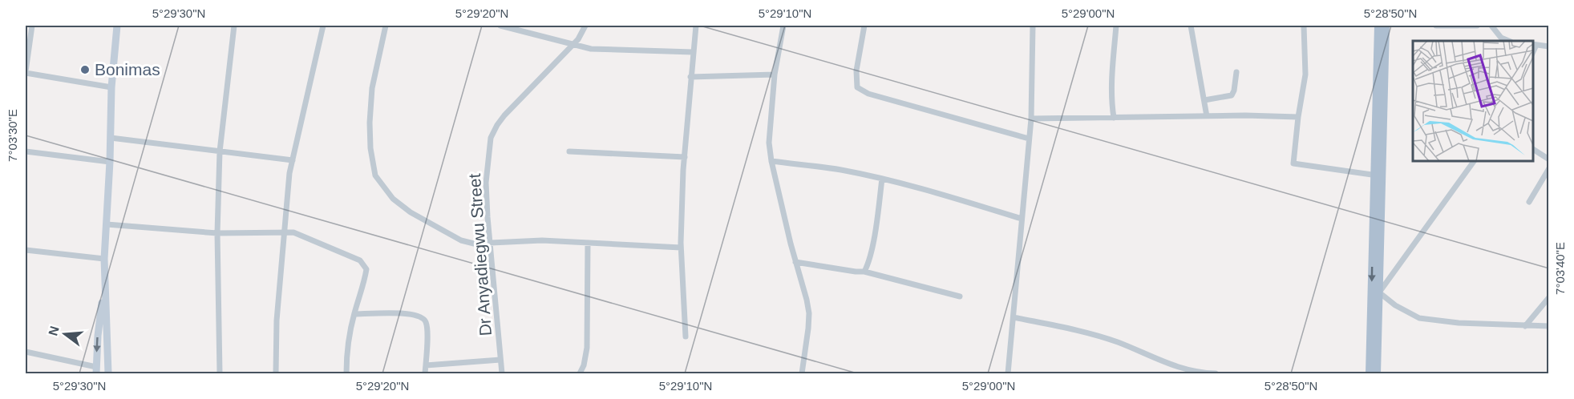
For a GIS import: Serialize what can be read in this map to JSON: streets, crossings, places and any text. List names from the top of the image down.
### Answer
{
  "streets": {
    "street": ["Dr Anyadiegwu Street"]
  },
  "places": ["Bonimas"],
  "north": "left",
  "coordinates": [
    "5°29'30\"N",
    "5°29'20\"N",
    "5°29'10\"N",
    "5°29'00\"N",
    "5°28'50\"N",
    "7°03'30\"E",
    "7°03'40\"E"
  ]
}
